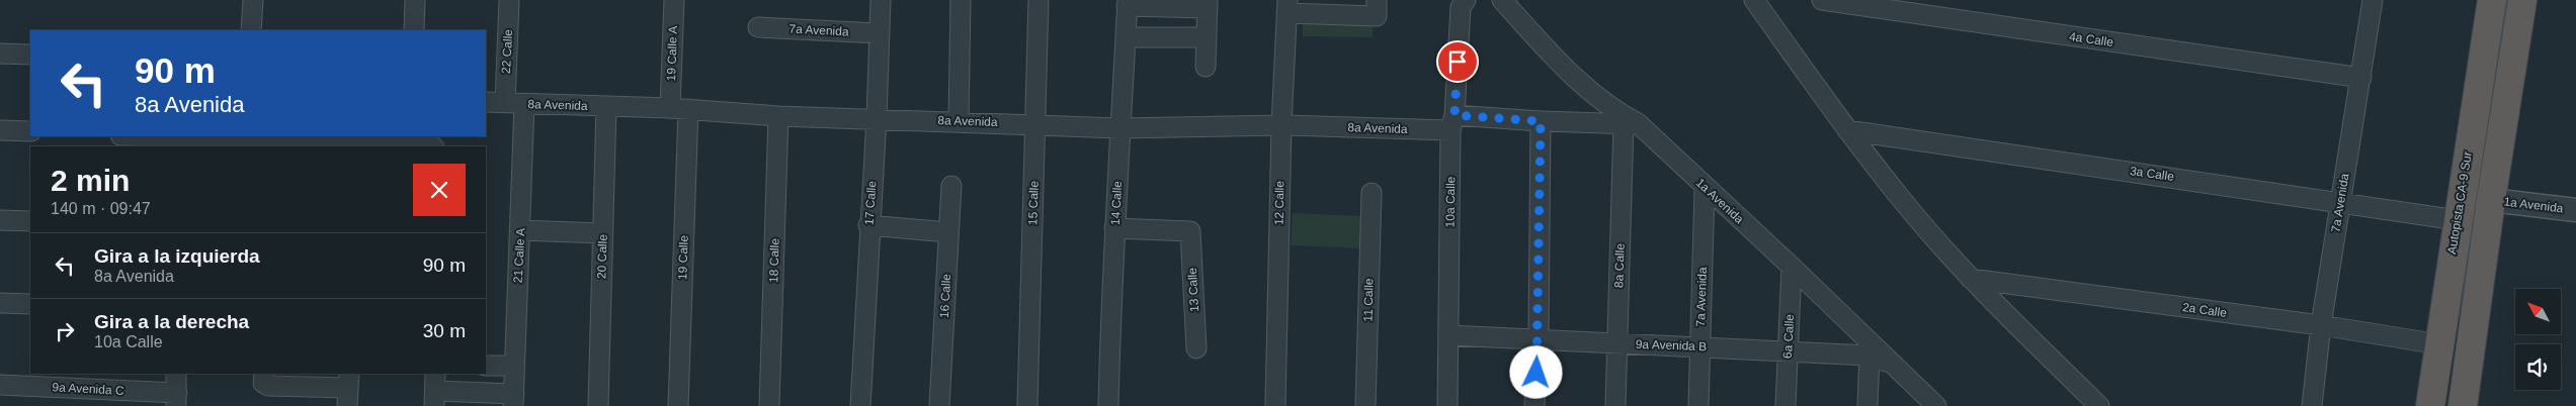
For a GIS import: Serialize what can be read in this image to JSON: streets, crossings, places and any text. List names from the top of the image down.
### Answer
{
  "streets": {
    "highway": ["Autopista CA-9 Sur"],
    "street": [
      "7a Avenida",
      "4a Calle",
      "22 Calle",
      "19 Calle A",
      "8a Avenida",
      "3a Calle",
      "1a Avenida",
      "10a Calle",
      "17 Calle",
      "15 Calle",
      "14 Calle",
      "12 Calle",
      "21 Calle A",
      "20 Calle",
      "19 Calle",
      "18 Calle",
      "8a Calle",
      "13 Calle",
      "16 Calle",
      "11 Calle",
      "2a Calle",
      "6a Calle",
      "9a Avenida B",
      "9a Avenida C"
    ]
  },
  "crossings": [
    ["7a Avenida", "4a Calle"],
    ["7a Avenida", "3a Calle"],
    ["7a Avenida", "1a Avenida"],
    ["7a Avenida", "17 Calle"],
    ["7a Avenida", "2a Calle"],
    ["7a Avenida", "9a Avenida B"],
    ["22 Calle", "8a Avenida"],
    ["19 Calle A", "8a Avenida"],
    ["19 Calle A", "19 Calle"],
    ["8a Avenida", "1a Avenida"],
    ["8a Avenida", "10a Calle"],
    ["8a Avenida", "17 Calle"],
    ["8a Avenida", "15 Calle"],
    ["8a Avenida", "14 Calle"],
    ["8a Avenida", "12 Calle"],
    ["8a Avenida", "21 Calle A"],
    ["8a Avenida", "20 Calle"],
    ["8a Avenida", "19 Calle"],
    ["8a Avenida", "18 Calle"],
    ["8a Avenida", "8a Calle"],
    ["3a Calle", "Autopista CA-9 Sur"],
    ["1a Avenida", "8a Calle"],
    ["1a Avenida", "6a Calle"],
    ["1a Avenida", "9a Avenida B"],
    ["10a Calle", "9a Avenida B"],
    ["14 Calle", "13 Calle"],
    ["Autopista CA-9 Sur", "2a Calle"],
    ["8a Calle", "9a Avenida B"],
    ["6a Calle", "9a Avenida B"]
  ],
  "north": "top left",
  "page": {
    "turn": ["90 m", "8a Avenida"],
    "heading": ["2 min", "140 m · 09:47"],
    "list": [
      {
        "name": "Gira a la izquierda",
        "note": "8a Avenida",
        "value": "90 m"
      },
      {
        "name": "Gira a la derecha",
        "note": "10a Calle",
        "value": "30 m"
      }
    ]
  }
}
